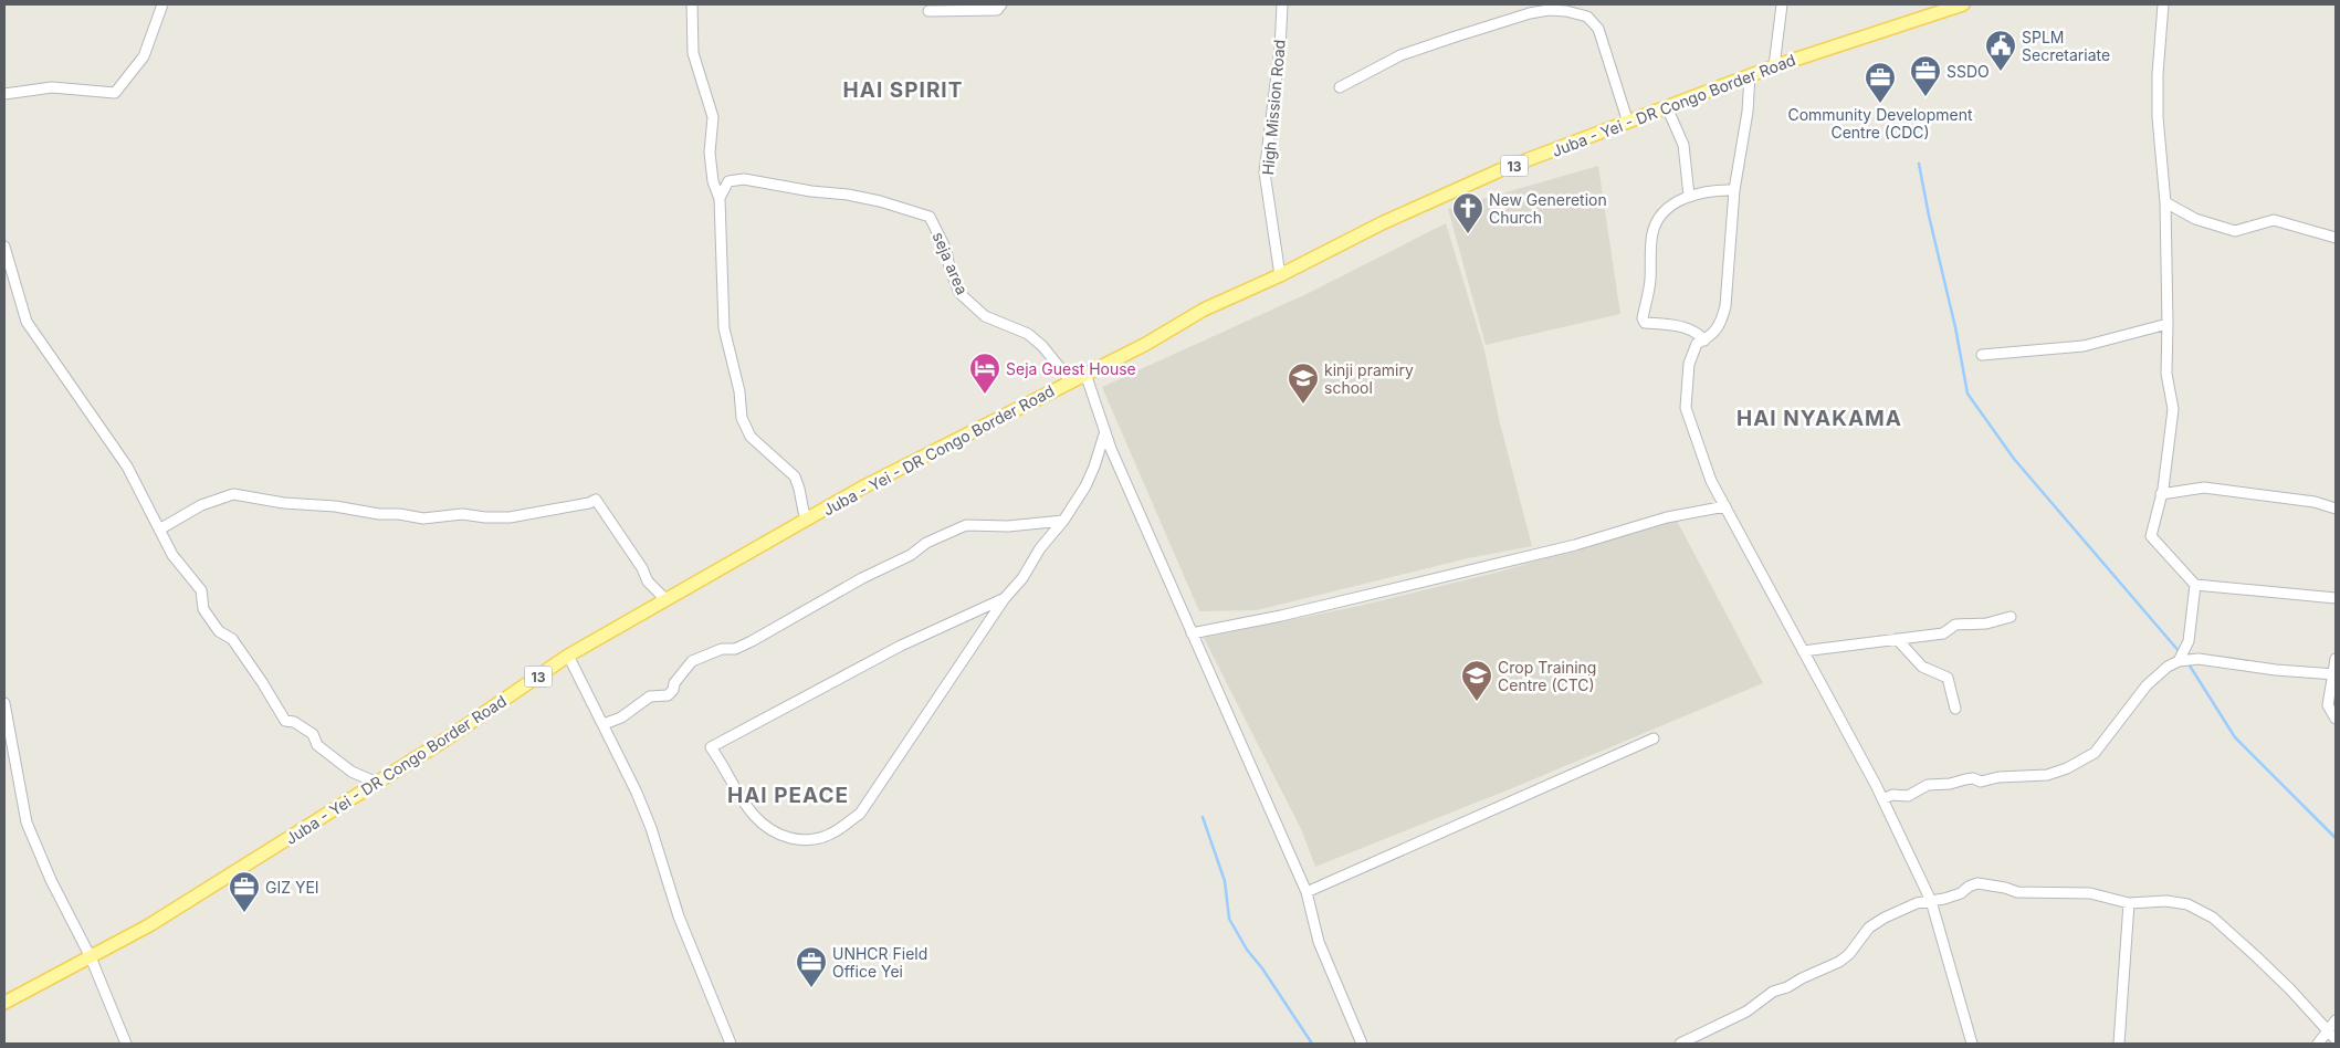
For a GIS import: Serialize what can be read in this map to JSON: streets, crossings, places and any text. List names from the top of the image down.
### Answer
{
  "streets": {
    "main road": ["Juba - Yei - DR Congo Border Road", "13"],
    "street": ["High Mission Road", "seja area"]
  },
  "crossings": [
    ["Juba - Yei - DR Congo Border Road", "High Mission Road"],
    ["Juba - Yei - DR Congo Border Road", "seja area"]
  ],
  "districts": ["HAI SPIRIT", "HAI NYAKAMA", "HAI PEACE"],
  "places": {
    "public building": ["SPLM Secretariate"],
    "office": [
      "SSDO",
      "Community Development Centre (CDC)",
      "GIZ YEI",
      "UNHCR Field Office Yei"
    ],
    "church": ["New Generetion Church"],
    "hotel": ["Seja Guest House"],
    "school or university": ["kinji pramiry school", "Crop Training Centre (CTC)"]
  }
}
